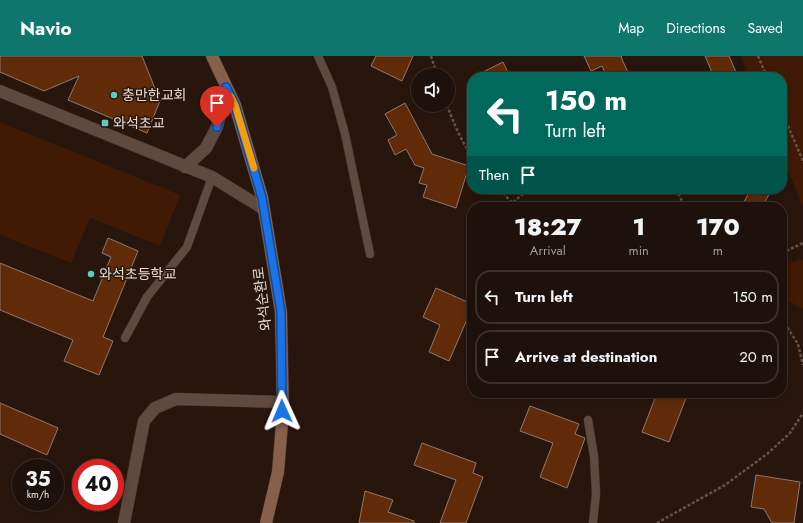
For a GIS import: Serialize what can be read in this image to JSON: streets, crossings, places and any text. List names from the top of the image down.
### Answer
{
  "streets": {
    "street": ["와석순환로"]
  },
  "places": {
    "other": ["충만한교회", "와석초등학교"],
    "transit": ["와석초교"]
  },
  "page": {
    "header": "Navio",
    "nav": ["Map", "Directions", "Saved"],
    "turn": ["150 m", "Turn left"],
    "then": "Then",
    "eta": [
      "18:27",
      "Arrival",
      "1",
      "min",
      "170",
      "m"
    ],
    "list": [
      {
        "name": "Turn left",
        "value": "150 m"
      },
      {
        "name": "Arrive at destination",
        "value": "20 m"
      }
    ],
    "speed": "35 km/h",
    "limit": "40"
  }
}
